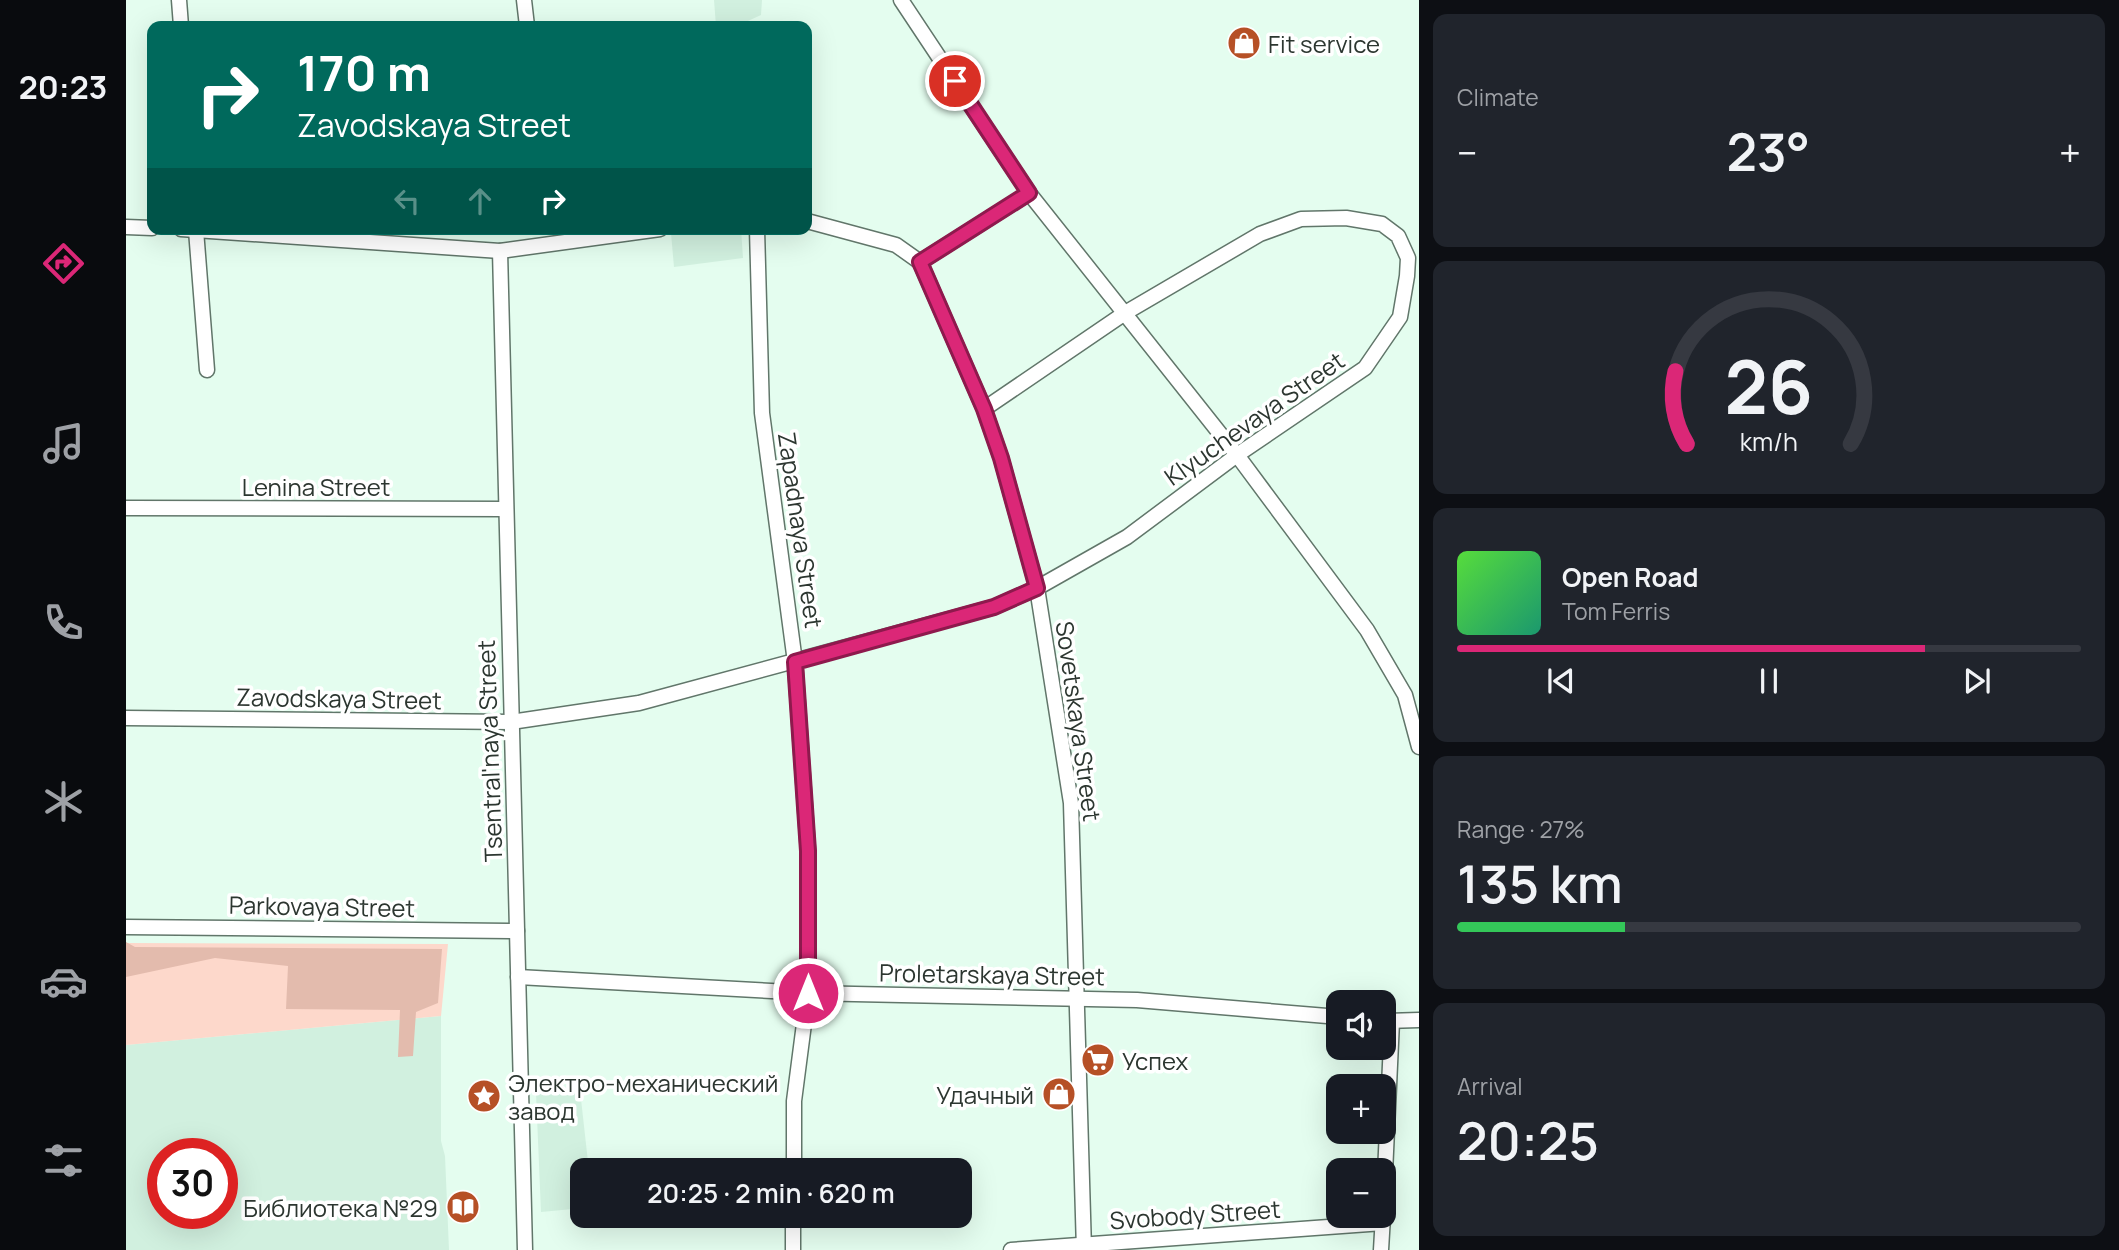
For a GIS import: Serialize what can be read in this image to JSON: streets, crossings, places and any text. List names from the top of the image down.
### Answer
{
  "streets": {
    "street": [
      "Klyuchevaya Street",
      "Lenina Street",
      "Zapadnaya Street",
      "Zavodskaya Street",
      "Sovetskaya Street",
      "Tsentral'naya Street",
      "Parkovaya Street",
      "Proletarskaya Street",
      "Svobody Street"
    ]
  },
  "crossings": [
    ["Klyuchevaya Street", "Zavodskaya Street"],
    ["Klyuchevaya Street", "Sovetskaya Street"],
    ["Lenina Street", "Tsentral'naya Street"],
    ["Zapadnaya Street", "Zavodskaya Street"],
    ["Zapadnaya Street", "Proletarskaya Street"],
    ["Zavodskaya Street", "Sovetskaya Street"],
    ["Zavodskaya Street", "Tsentral'naya Street"],
    ["Sovetskaya Street", "Proletarskaya Street"],
    ["Sovetskaya Street", "Svobody Street"],
    ["Tsentral'naya Street", "Parkovaya Street"],
    ["Tsentral'naya Street", "Proletarskaya Street"]
  ],
  "places": {
    "shop": ["Fit service", "Удачный"],
    "supermarket": ["Успех"],
    "place": ["Электро-механический завод"],
    "library": ["Библиотека №29"]
  },
  "page": {
    "tabs": "20:23",
    "tile": [
      "Climate",
      ["Range · 27%", "135 km"],
      ["Arrival", "20:25"]
    ],
    "turn": ["170 m", "Zavodskaya Street"],
    "heat": ["−", "23°", "+"],
    "song": ["Open Road", "Tom Ferris"],
    "map_buttons": ["+", "−"],
    "limit": "30",
    "trip": "20:25 · 2 min · 620 m",
    "gauge": ["26", "km/h"]
  }
}
